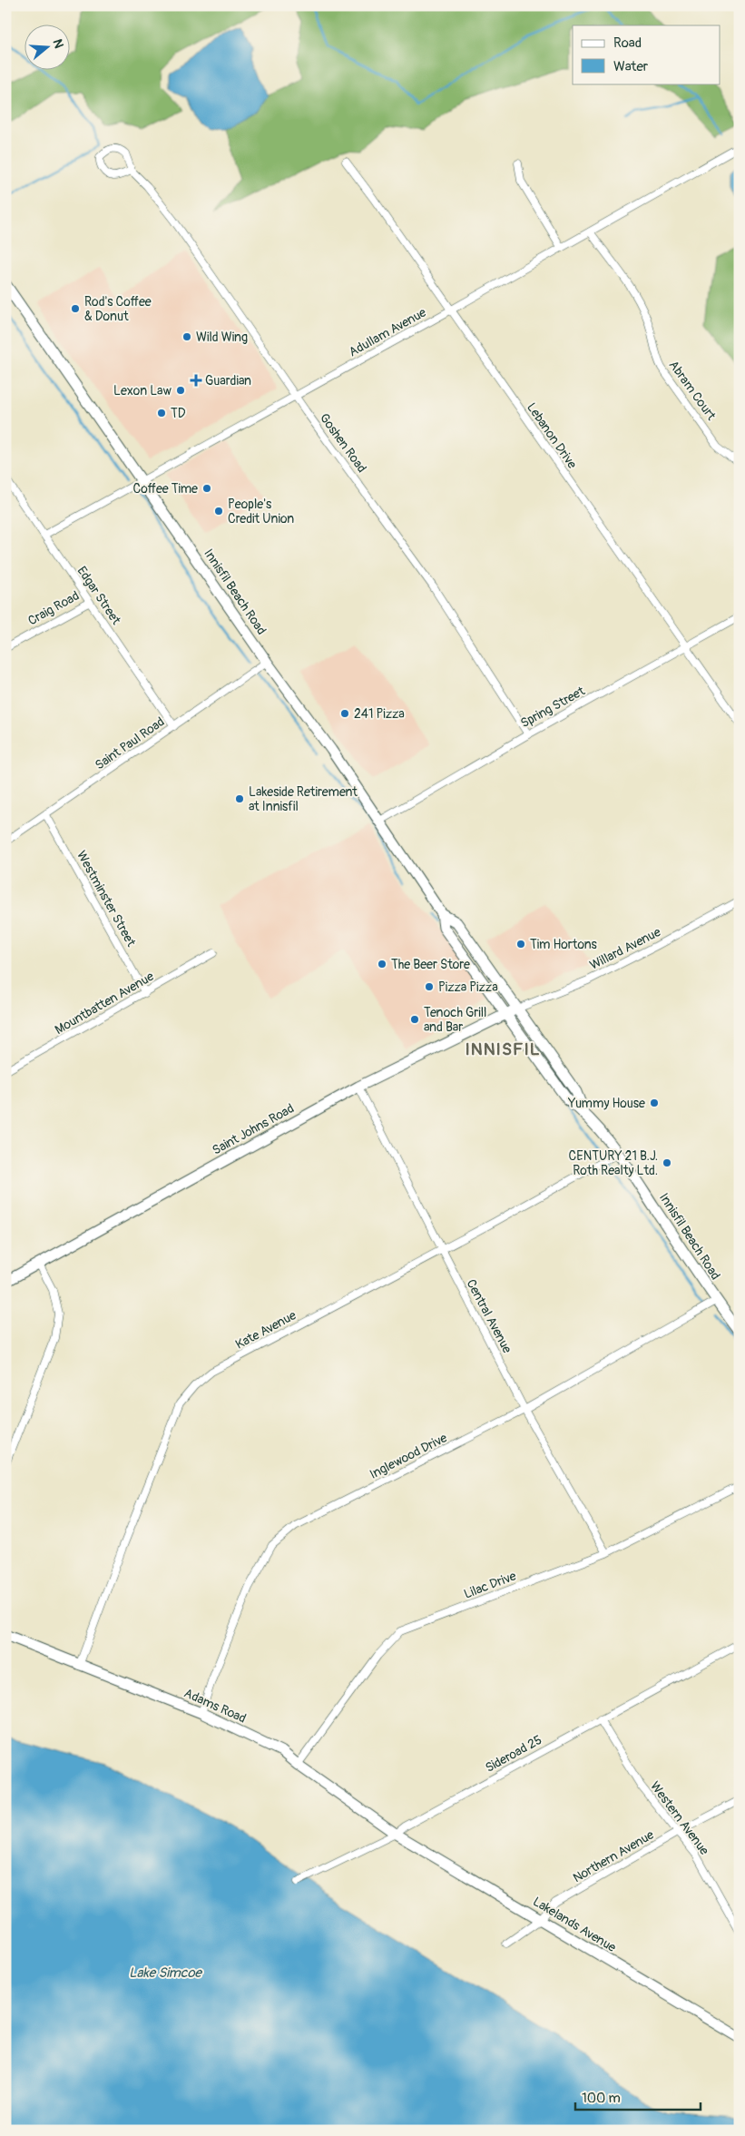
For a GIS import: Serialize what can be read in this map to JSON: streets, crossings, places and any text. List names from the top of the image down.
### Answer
{
  "streets": {
    "main road": [
      "Innisfil Beach Road",
      "Saint Johns Road",
      "Adams Road",
      "Lakelands Avenue"
    ],
    "street": [
      "Adullam Avenue",
      "Abram Court",
      "Lebanon Drive",
      "Goshen Road",
      "Edgar Street",
      "Craig Road",
      "Spring Street",
      "Saint Paul Road",
      "Westminster Street",
      "Willard Avenue",
      "Mountbatten Avenue",
      "Central Avenue",
      "Kate Avenue",
      "Inglewood Drive",
      "Lilac Drive",
      "Sideroad 25",
      "Western Avenue",
      "Northern Avenue"
    ]
  },
  "crossings": [
    ["Adullam Avenue", "Abram Court"],
    ["Adullam Avenue", "Lebanon Drive"],
    ["Adullam Avenue", "Goshen Road"],
    ["Adullam Avenue", "Innisfil Beach Road"],
    ["Adullam Avenue", "Edgar Street"],
    ["Lebanon Drive", "Spring Street"],
    ["Goshen Road", "Spring Street"],
    ["Innisfil Beach Road", "Spring Street"],
    ["Innisfil Beach Road", "Saint Paul Road"],
    ["Innisfil Beach Road", "Willard Avenue"],
    ["Innisfil Beach Road", "Saint Johns Road"],
    ["Innisfil Beach Road", "Kate Avenue"],
    ["Innisfil Beach Road", "Inglewood Drive"],
    ["Edgar Street", "Craig Road"],
    ["Edgar Street", "Saint Paul Road"],
    ["Saint Paul Road", "Westminster Street"],
    ["Westminster Street", "Mountbatten Avenue"],
    ["Willard Avenue", "Saint Johns Road"],
    ["Saint Johns Road", "Central Avenue"],
    ["Central Avenue", "Kate Avenue"],
    ["Central Avenue", "Inglewood Drive"],
    ["Central Avenue", "Lilac Drive"],
    ["Kate Avenue", "Adams Road"],
    ["Inglewood Drive", "Adams Road"],
    ["Lilac Drive", "Adams Road"],
    ["Adams Road", "Sideroad 25"],
    ["Adams Road", "Lakelands Avenue"],
    ["Sideroad 25", "Western Avenue"],
    ["Sideroad 25", "Lakelands Avenue"],
    ["Western Avenue", "Northern Avenue"],
    ["Northern Avenue", "Lakelands Avenue"]
  ],
  "districts": ["INNISFIL"],
  "water": ["Lake Simcoe"],
  "places": {
    "other": [
      "Rod's Coffee & Donut",
      "Wild Wing",
      "Lexon Law",
      "TD",
      "Coffee Time",
      "People's Credit Union",
      "241 Pizza",
      "Lakeside Retirement at Innisfil",
      "Tim Hortons",
      "The Beer Store",
      "Pizza Pizza",
      "Tenoch Grill and Bar",
      "Yummy House",
      "CENTURY 21 B.J. Roth Realty Ltd."
    ],
    "health": ["Guardian"]
  },
  "legend": ["Road", "Water"],
  "scale_bar": "100 m",
  "north": "right"
}
